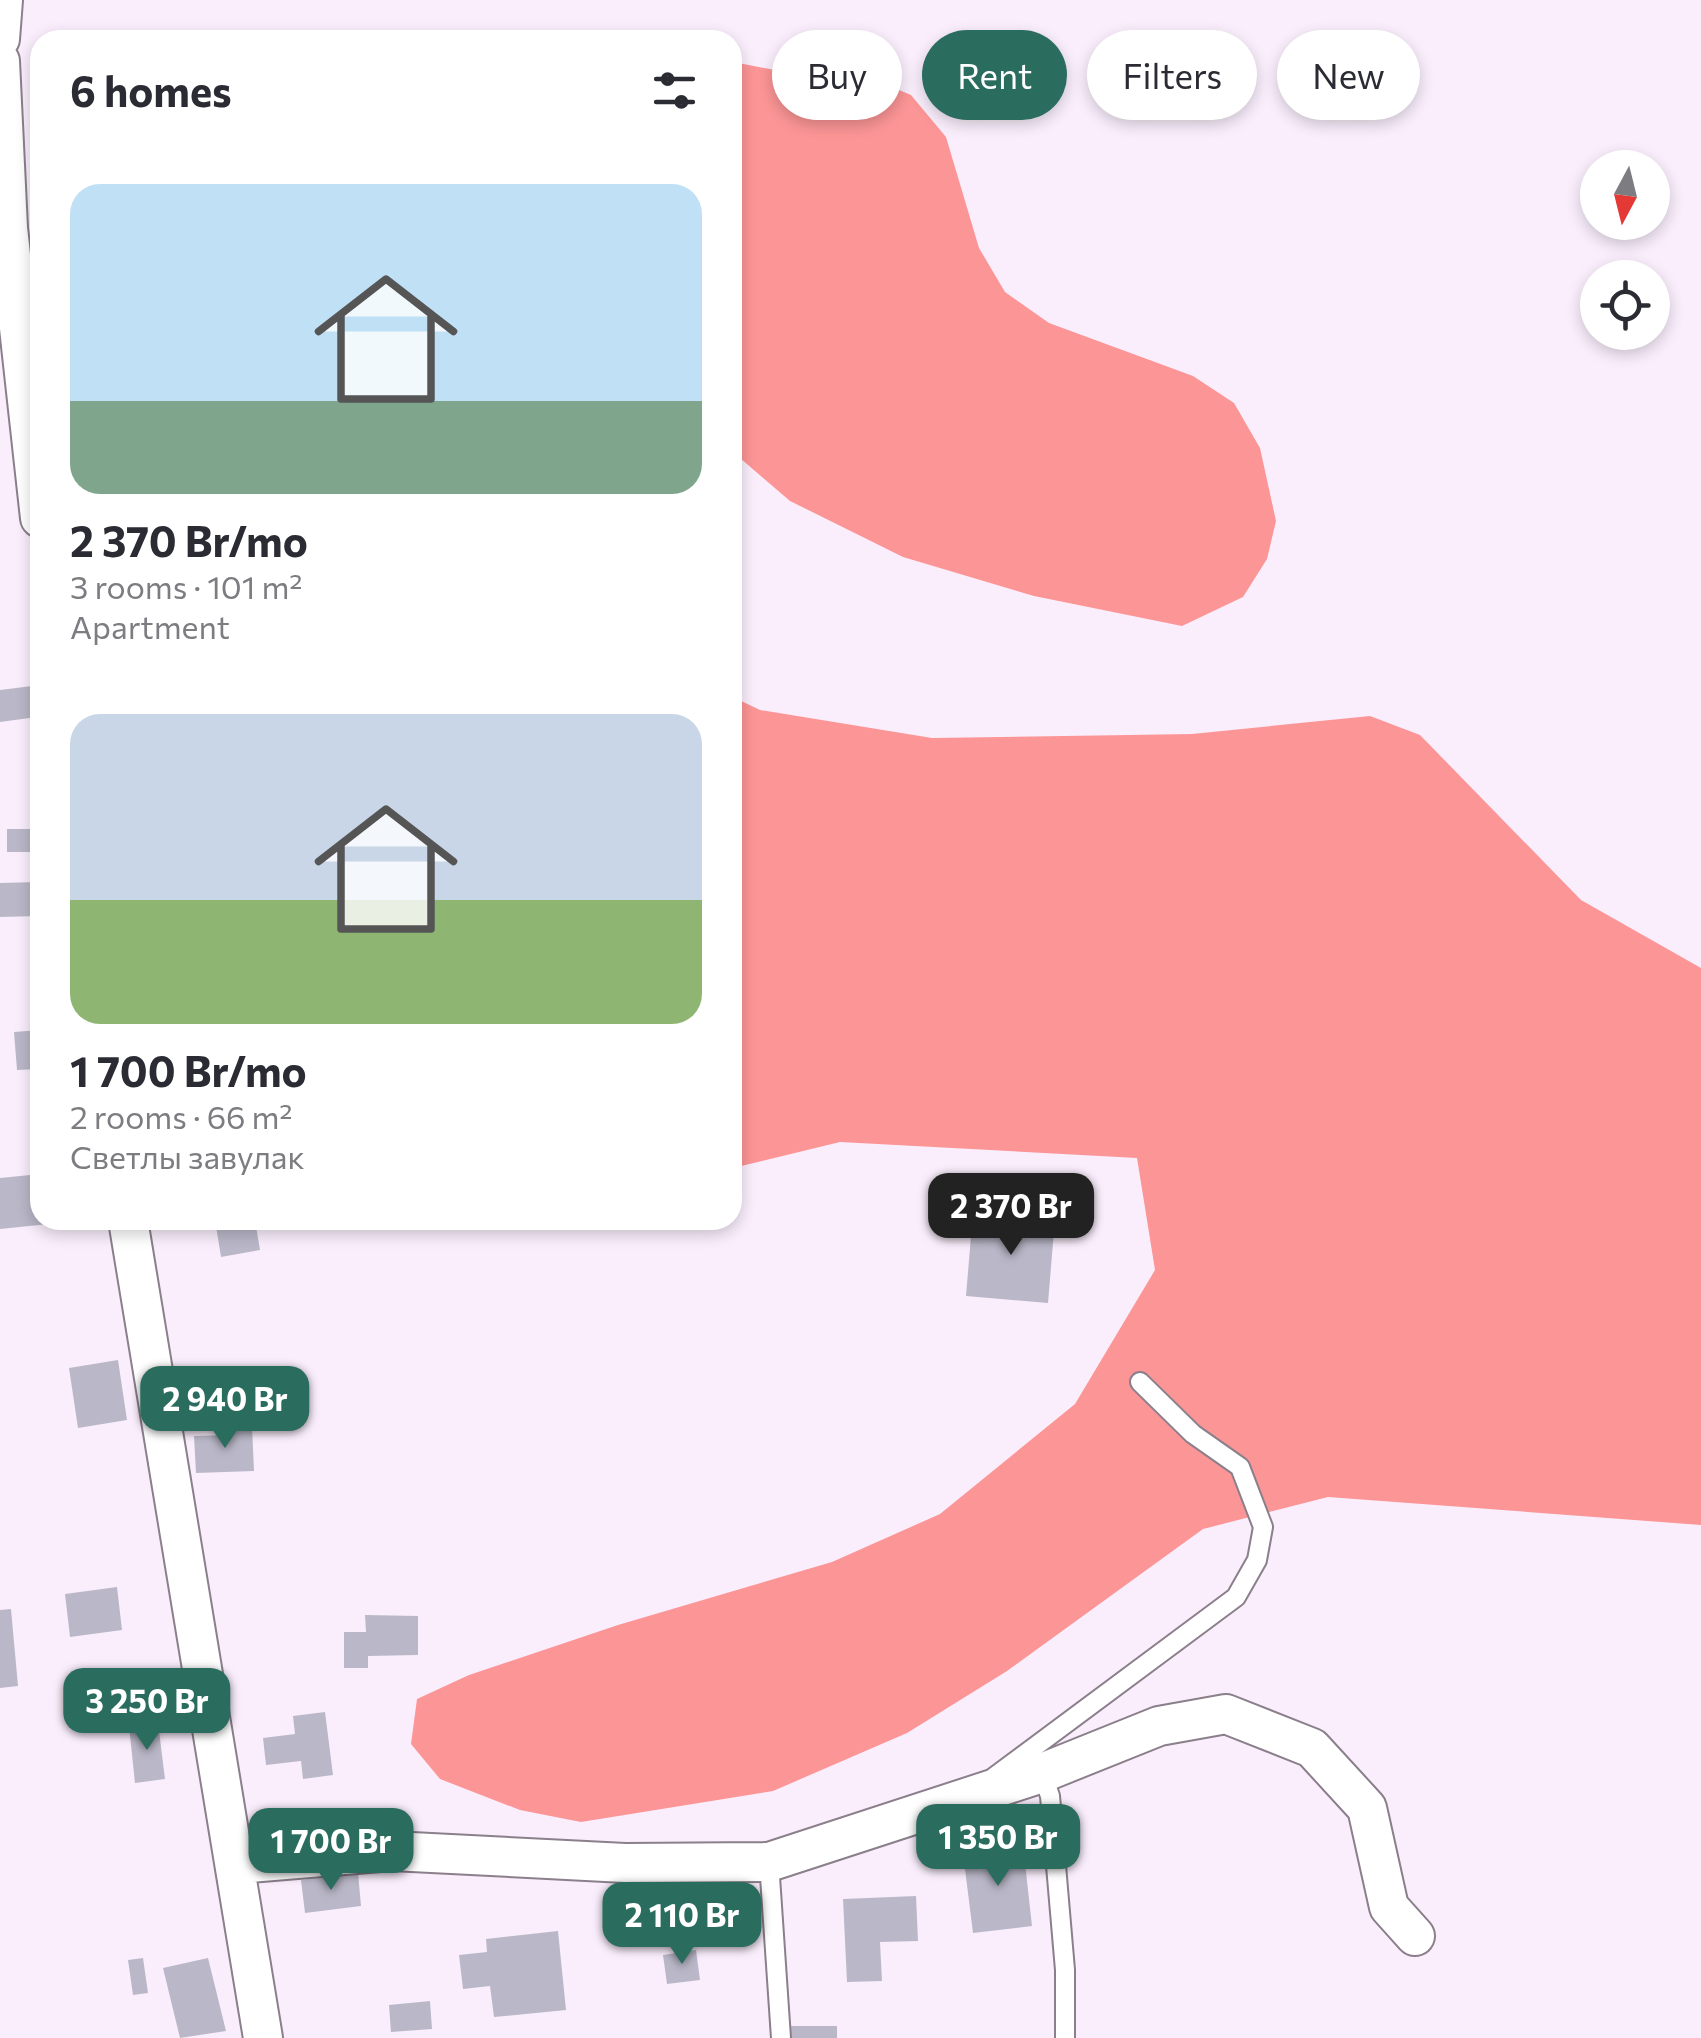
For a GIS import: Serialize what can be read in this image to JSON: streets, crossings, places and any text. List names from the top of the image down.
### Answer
{
  "north": "bottom",
  "page": {
    "chip": [
      "Buy",
      "Rent",
      "Filters",
      "New"
    ],
    "heading": "6 homes",
    "list": [
      {
        "name": "2 370 Br/mo",
        "note": "3 rooms · 101 m² · Apartment"
      },
      {
        "name": "1 700 Br/mo",
        "note": "2 rooms · 66 m² · Светлы завулак"
      }
    ],
    "price": [
      "2 370 Br",
      "2 940 Br",
      "3 250 Br",
      "1 350 Br",
      "1 700 Br",
      "2 110 Br"
    ]
  }
}
